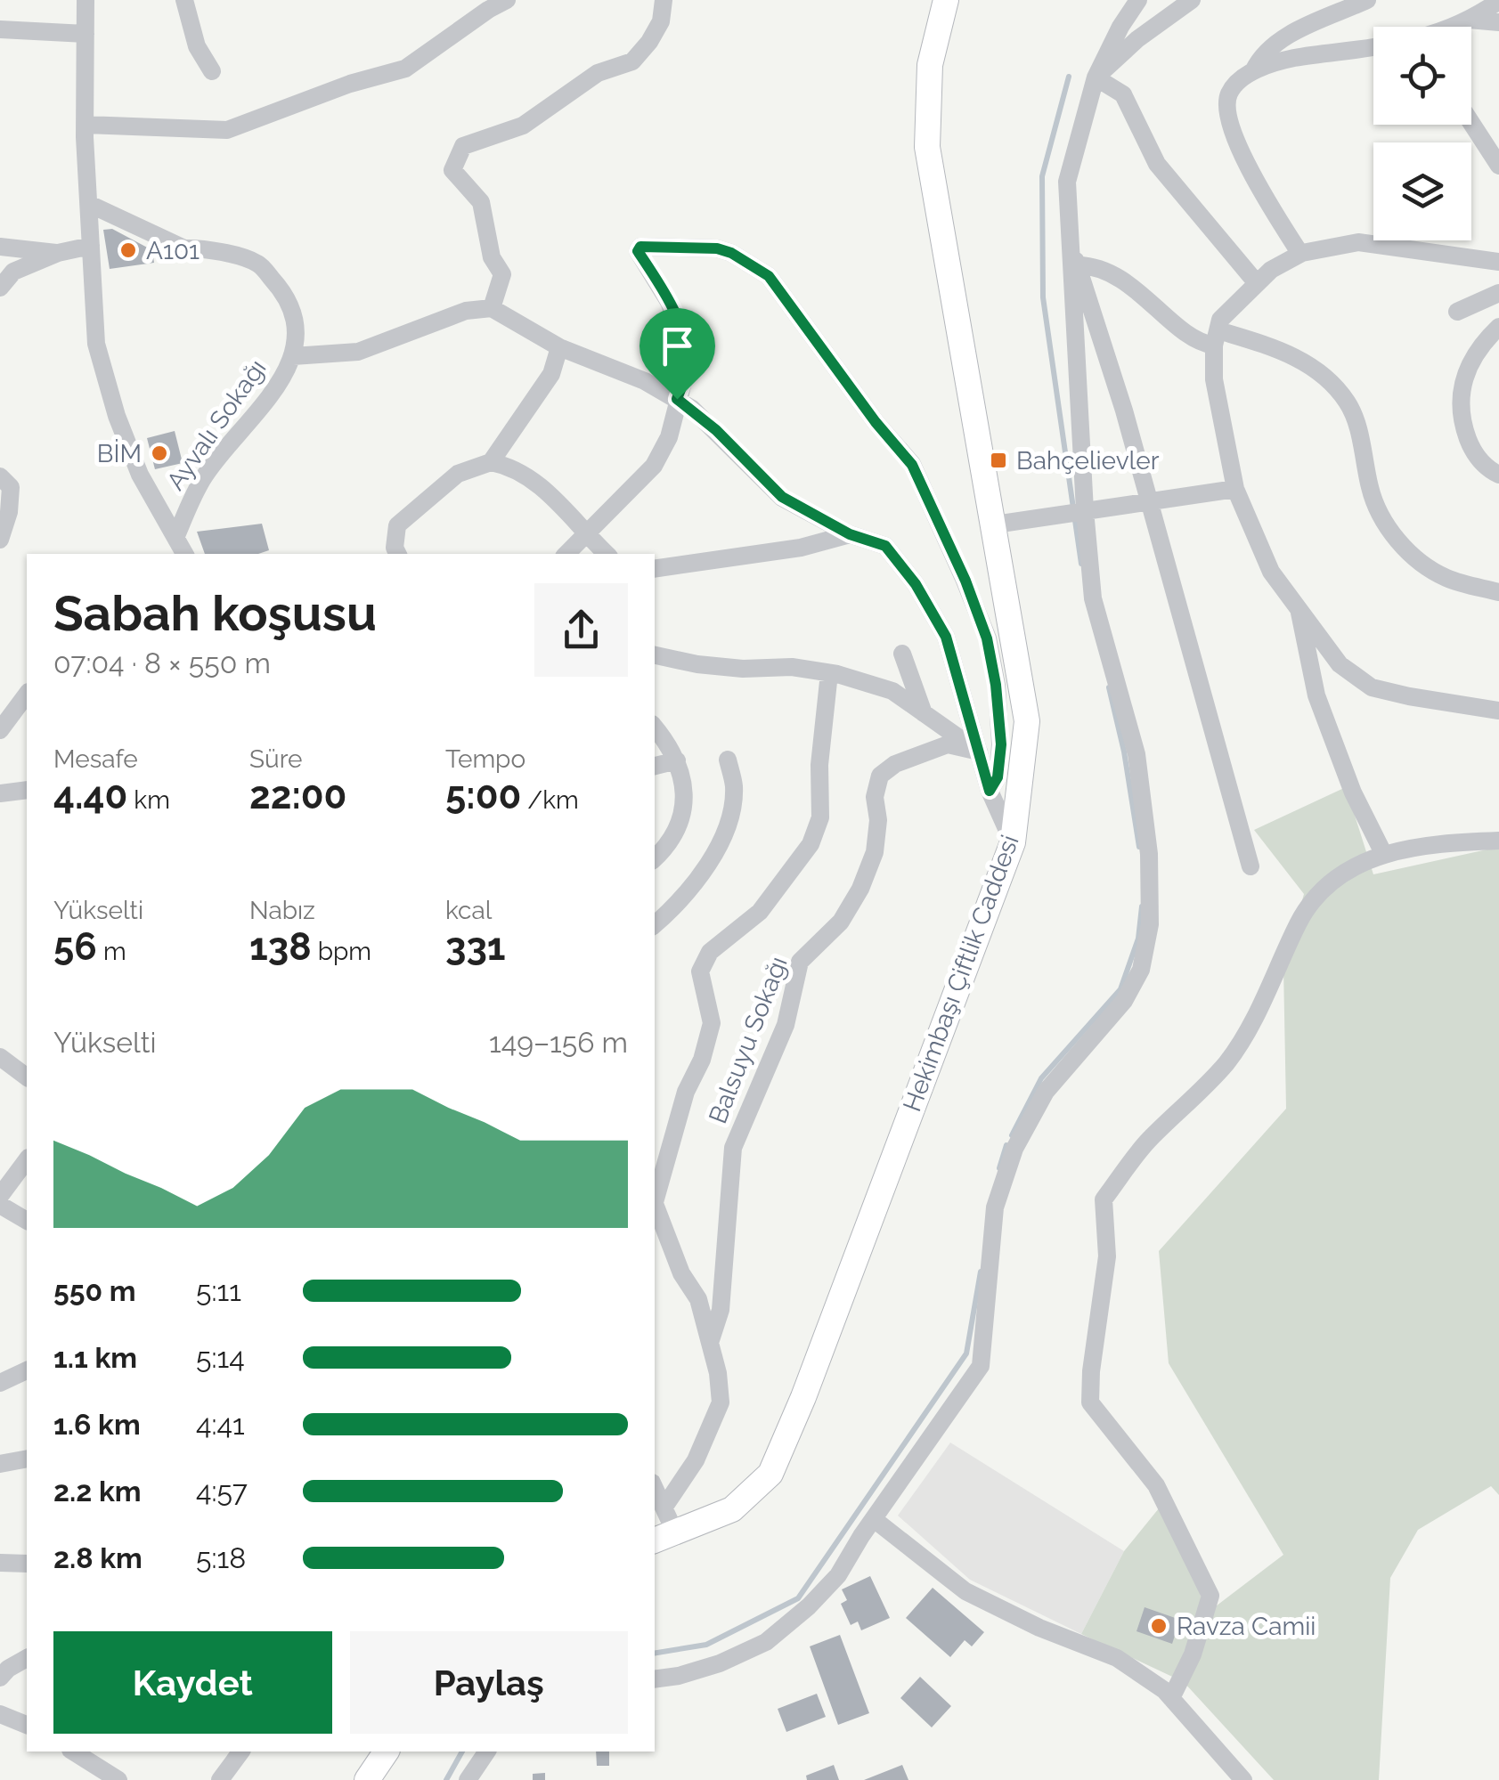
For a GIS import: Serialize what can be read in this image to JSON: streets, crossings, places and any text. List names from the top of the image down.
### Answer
{
  "streets": {
    "main road": ["Hekimbaşı Çiftlik Caddesi"],
    "street": ["Ayvalı Sokağı", "Balsuyu Sokağı"]
  },
  "places": {
    "other": ["A101", "BİM", "Ravza Camii"],
    "transit": ["Bahçelievler"]
  },
  "page": {
    "heading": ["Sabah koşusu", "07:04 · 8 × 550 m"],
    "stats": [
      ["Mesafe", "4.40 km"],
      ["Süre", "22:00"],
      ["Tempo", "5:00 /km"],
      ["Yükselti", "56 m"],
      ["Nabız", "138 bpm"],
      ["kcal", "331"]
    ],
    "chart": ["Yükselti", "149–156 m"],
    "list": [
      {
        "name": "550 m",
        "note": "5:11"
      },
      {
        "name": "1.1 km",
        "note": "5:14"
      },
      {
        "name": "1.6 km",
        "note": "4:41"
      },
      {
        "name": "2.2 km",
        "note": "4:57"
      },
      {
        "name": "2.8 km",
        "note": "5:18"
      }
    ],
    "buttons": ["Kaydet", "Paylaş"]
  }
}
